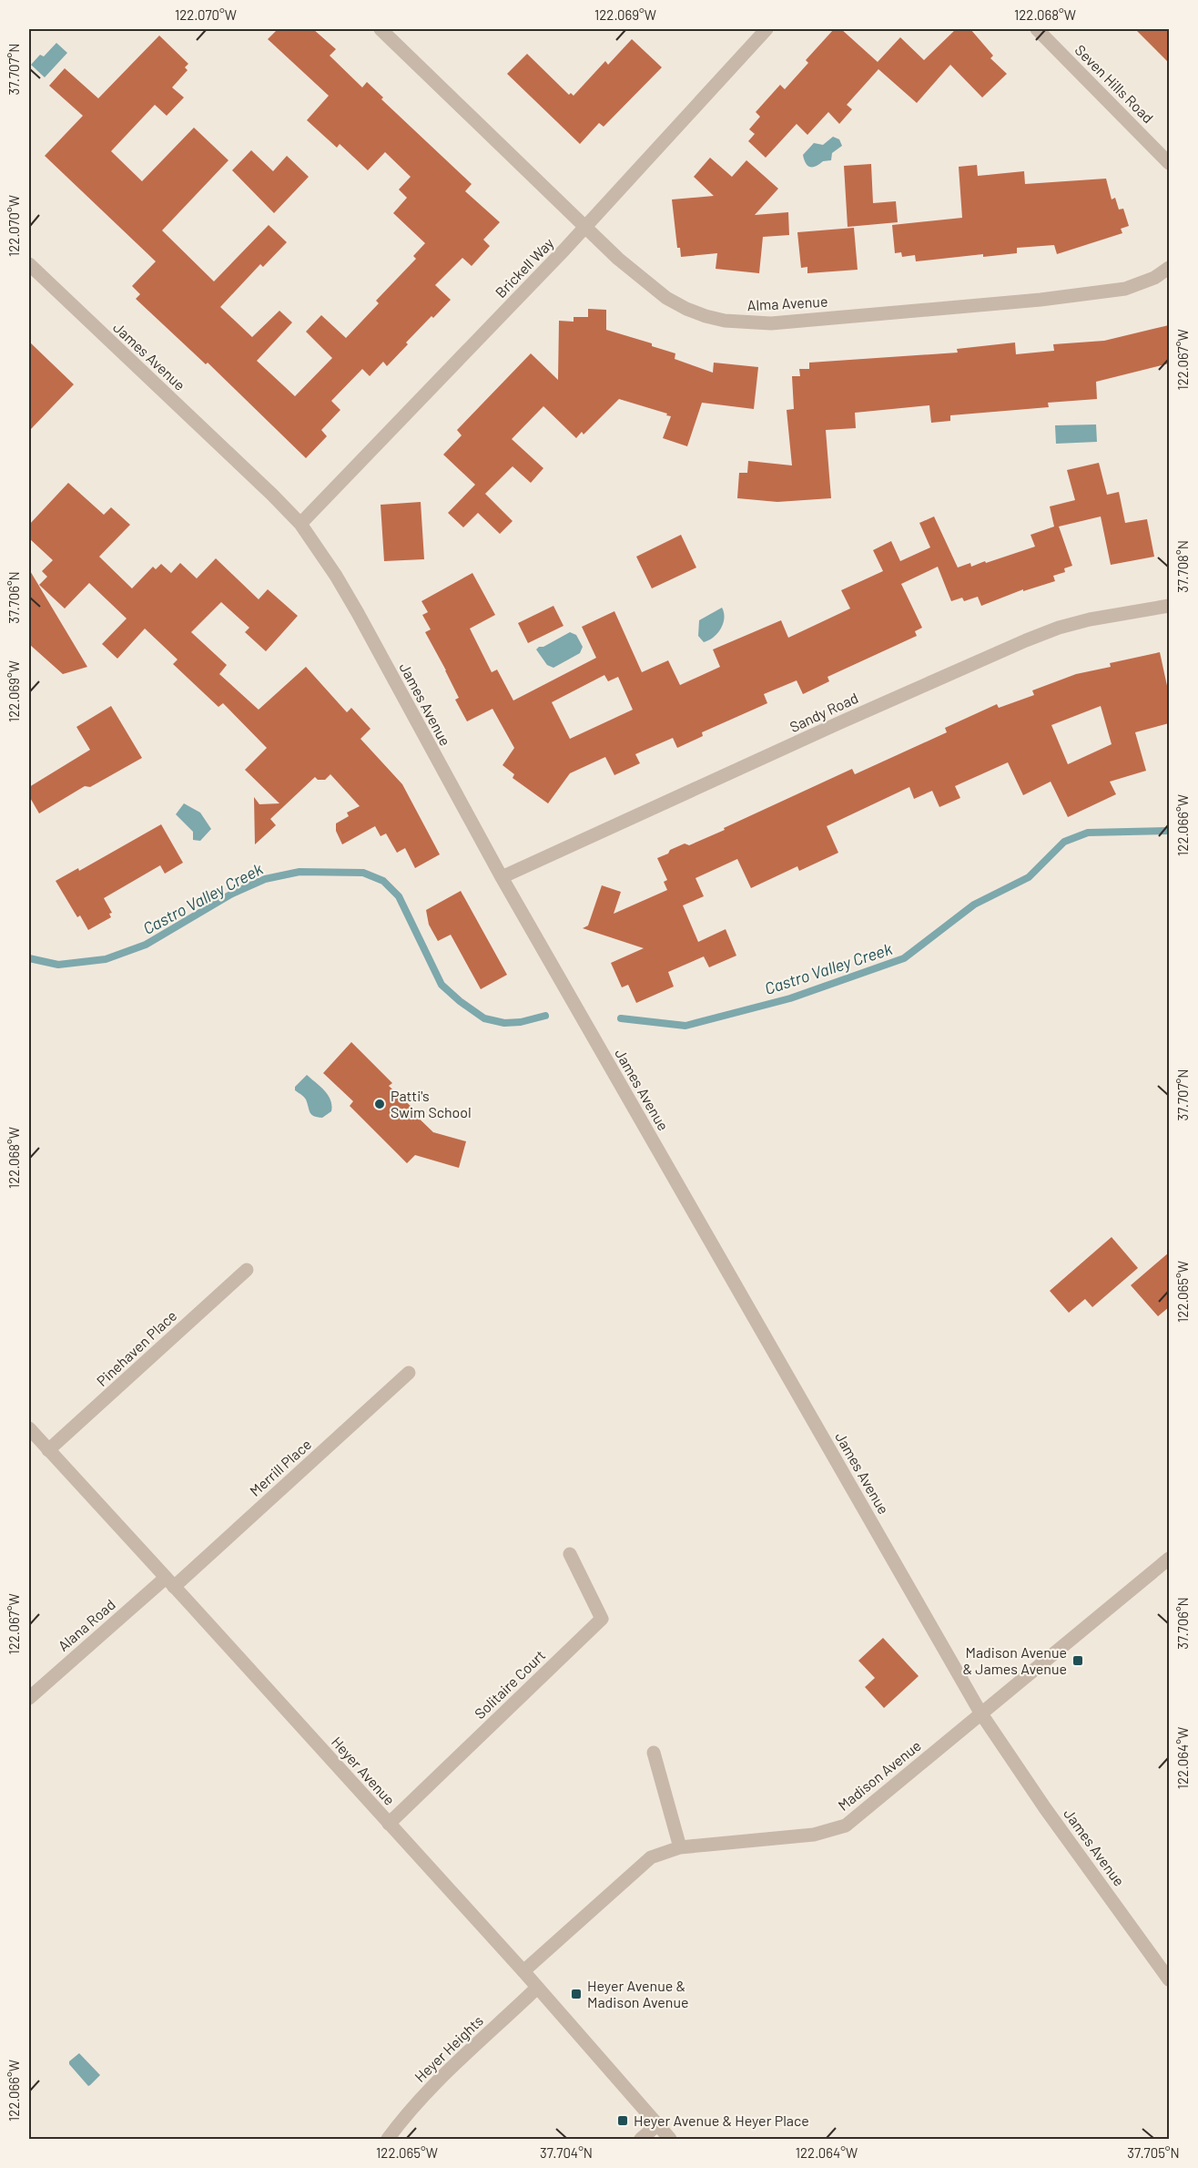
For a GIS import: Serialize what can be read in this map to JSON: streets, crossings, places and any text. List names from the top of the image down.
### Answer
{
  "streets": {
    "street": [
      "Seven Hills Road",
      "Brickell Way",
      "Alma Avenue",
      "James Avenue",
      "Sandy Road",
      "Pinehaven Place",
      "Merrill Place",
      "Alana Road",
      "Solitaire Court",
      "Heyer Avenue",
      "Madison Avenue",
      "Heyer Heights"
    ]
  },
  "crossings": [
    ["Brickell Way", "Alma Avenue"],
    ["Brickell Way", "James Avenue"],
    ["James Avenue", "Sandy Road"],
    ["James Avenue", "Madison Avenue"],
    ["Pinehaven Place", "Heyer Avenue"],
    ["Merrill Place", "Alana Road"],
    ["Merrill Place", "Heyer Avenue"],
    ["Alana Road", "Heyer Avenue"],
    ["Solitaire Court", "Heyer Avenue"],
    ["Heyer Avenue", "Madison Avenue"],
    ["Heyer Avenue", "Heyer Heights"]
  ],
  "water": ["Castro Valley Creek"],
  "places": {
    "other": ["Patti's Swim School"],
    "transit": ["Madison Avenue & James Avenue", "Heyer Avenue & Madison Avenue", "Heyer Avenue & Heyer Place"]
  },
  "coordinates": [
    "122.070°W",
    "122.069°W",
    "122.068°W",
    "37.707°N",
    "122.067°W",
    "37.708°N",
    "37.706°N",
    "122.066°W",
    "122.065°W",
    "122.064°W",
    "37.704°N",
    "37.705°N"
  ]
}
